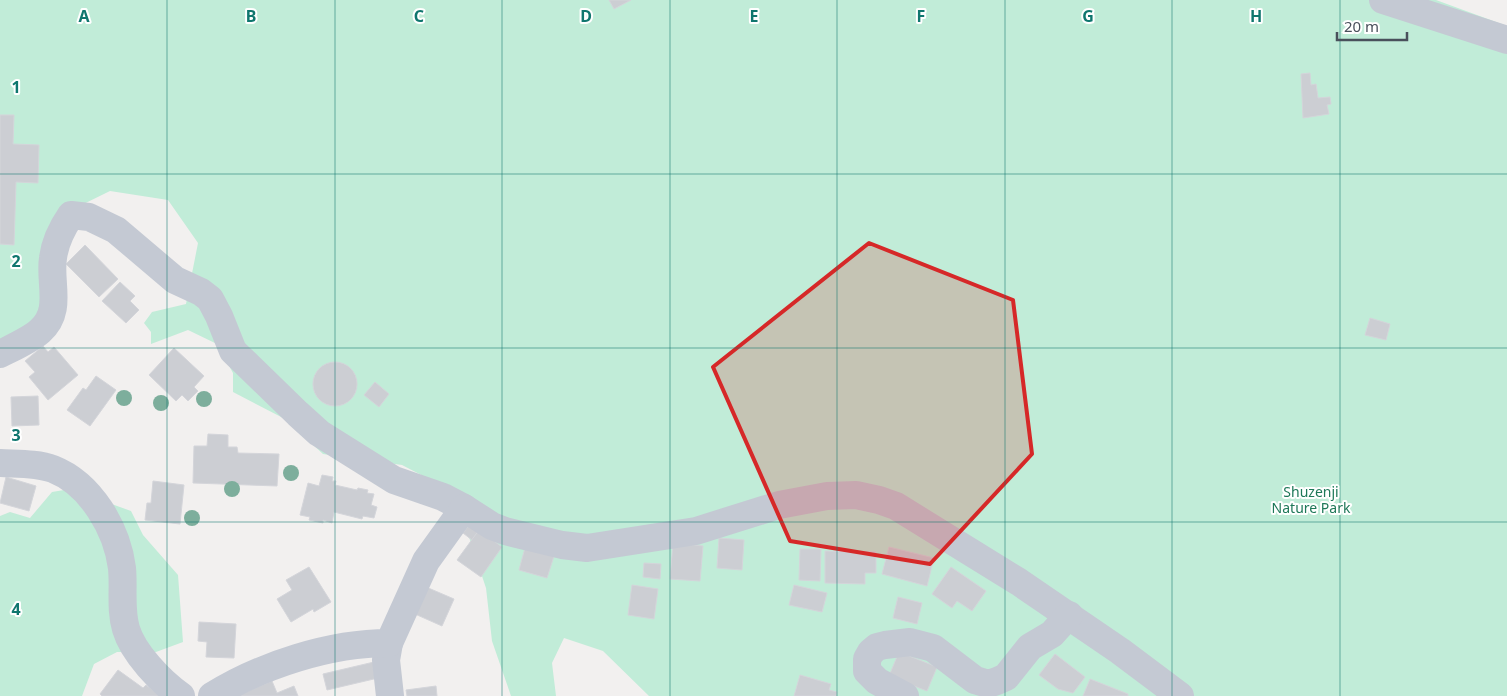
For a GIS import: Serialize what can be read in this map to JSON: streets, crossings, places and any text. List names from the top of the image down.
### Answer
{
  "parks": ["Shuzenji Nature Park"],
  "scale_bar": "20 m",
  "grid": {
    "columns": [
      "A",
      "B",
      "C",
      "D",
      "E",
      "F",
      "G",
      "H"
    ],
    "rows": [
      "1",
      "2",
      "3",
      "4"
    ]
  }
}
